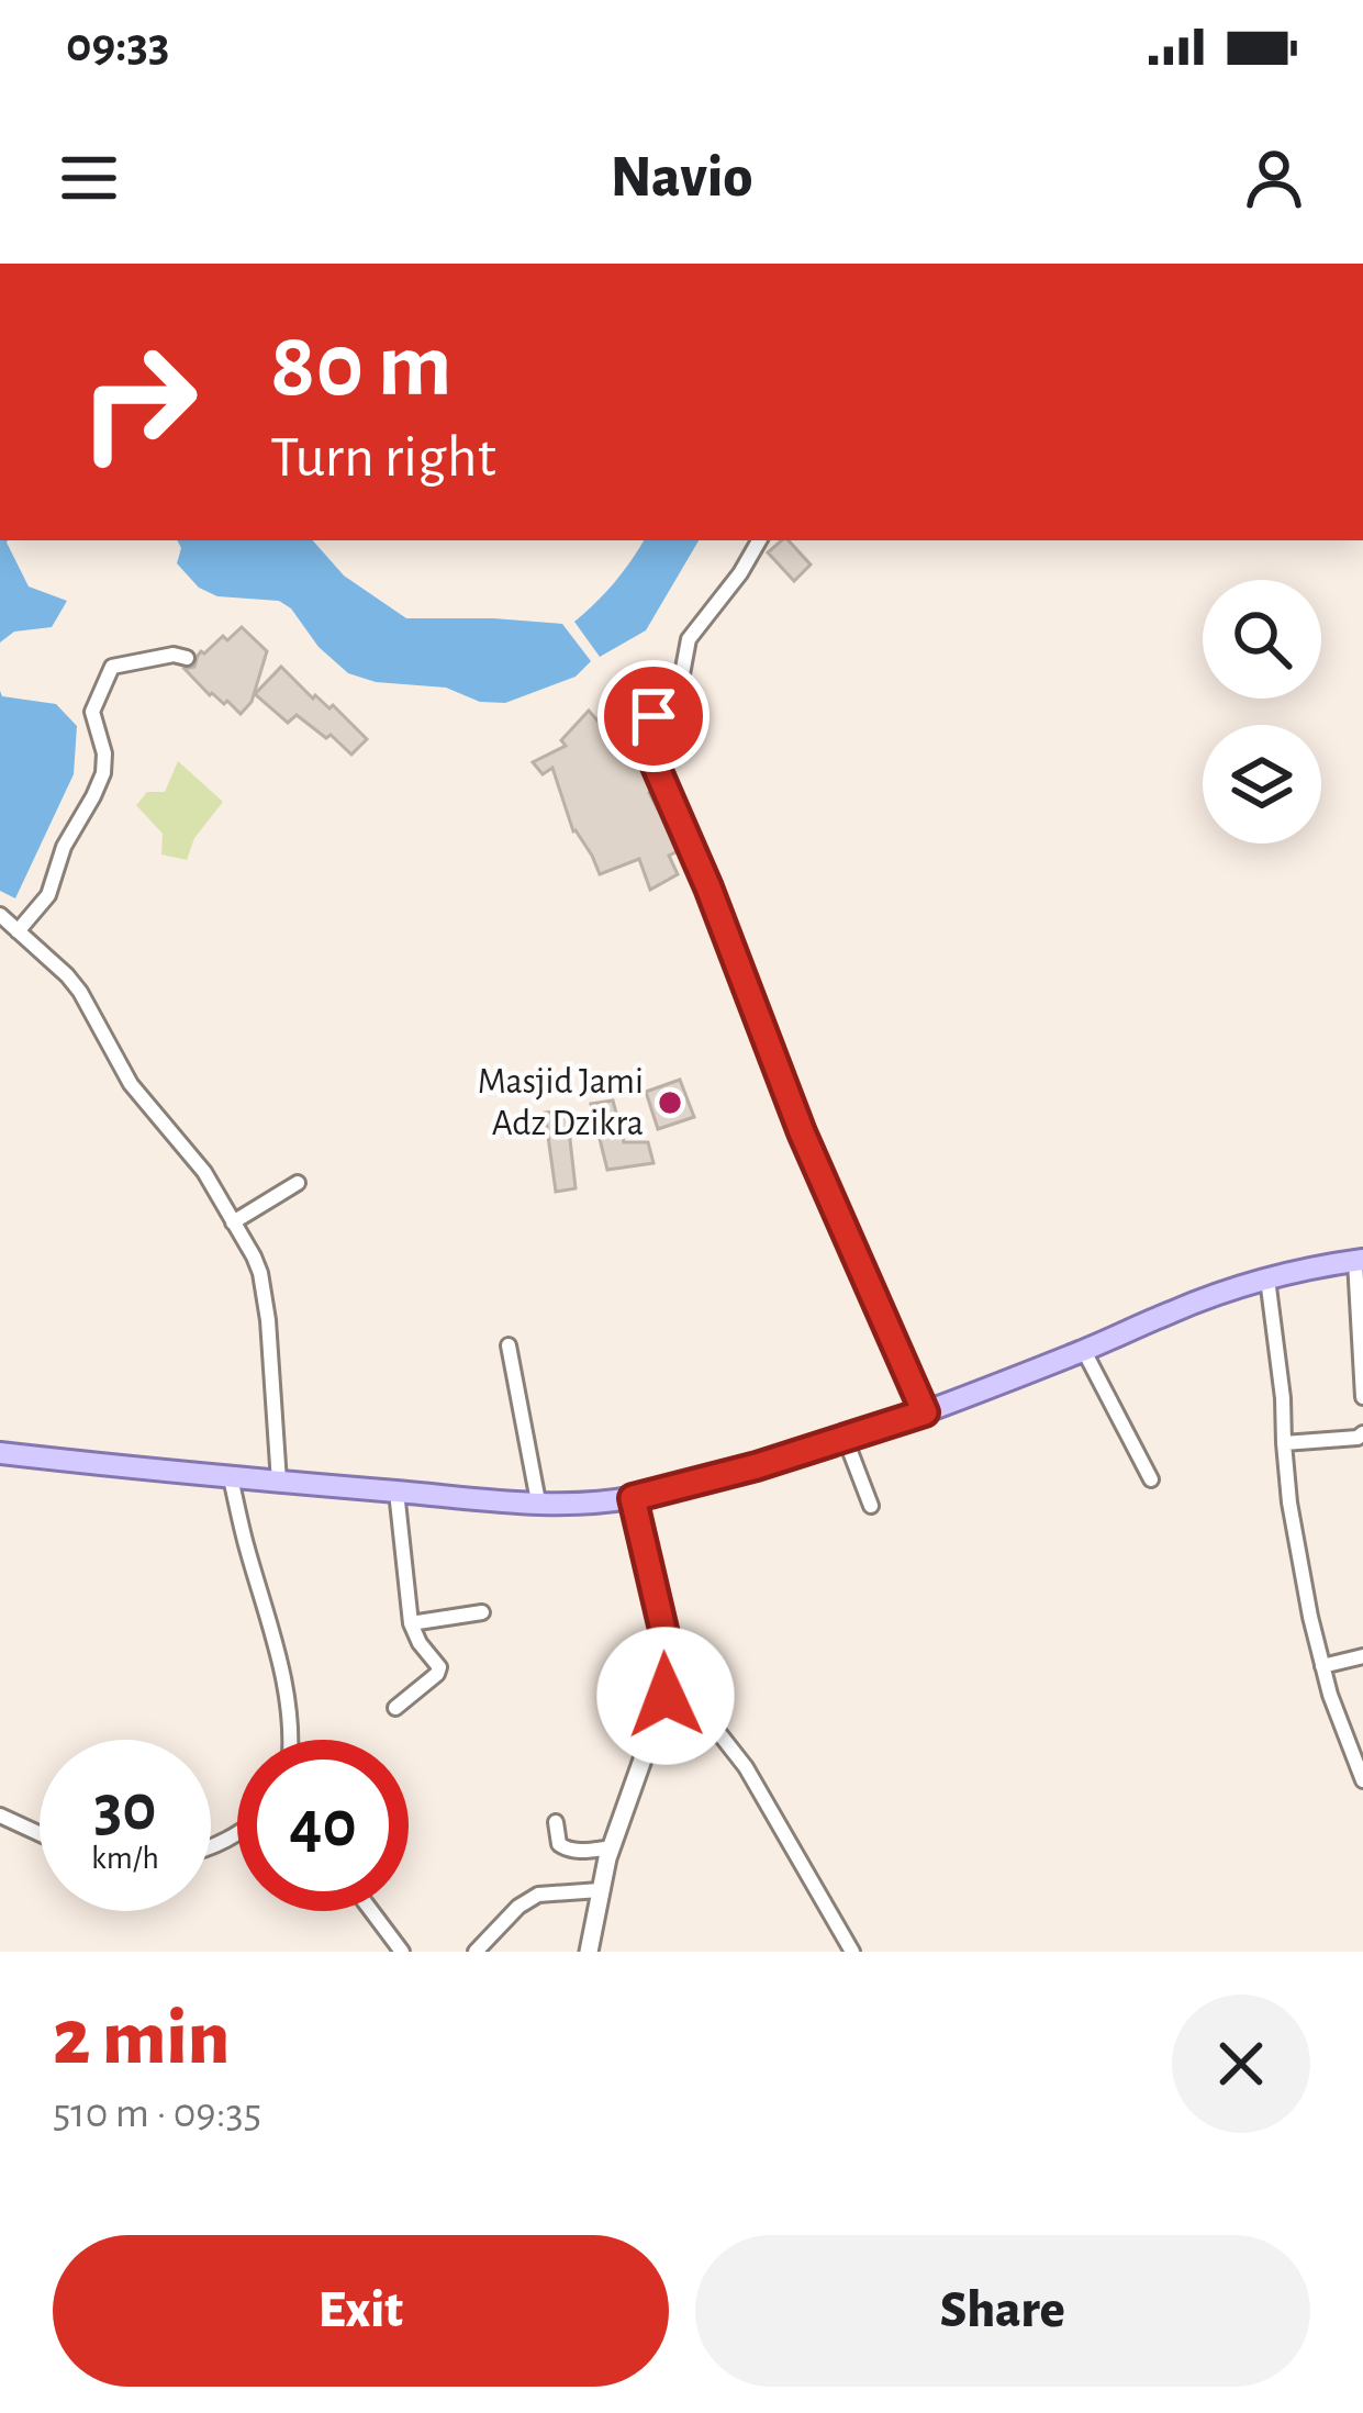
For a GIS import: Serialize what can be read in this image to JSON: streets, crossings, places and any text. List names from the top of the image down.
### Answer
{
  "places": ["Masjid Jami Adz Dzikra"],
  "page": {
    "status": "09:33",
    "header": "Navio",
    "turn": ["80 m", "Turn right"],
    "speed": "30 km/h",
    "limit": "40",
    "heading": ["2 min", "510 m · 09:35"],
    "buttons": ["Exit", "Share"]
  }
}
